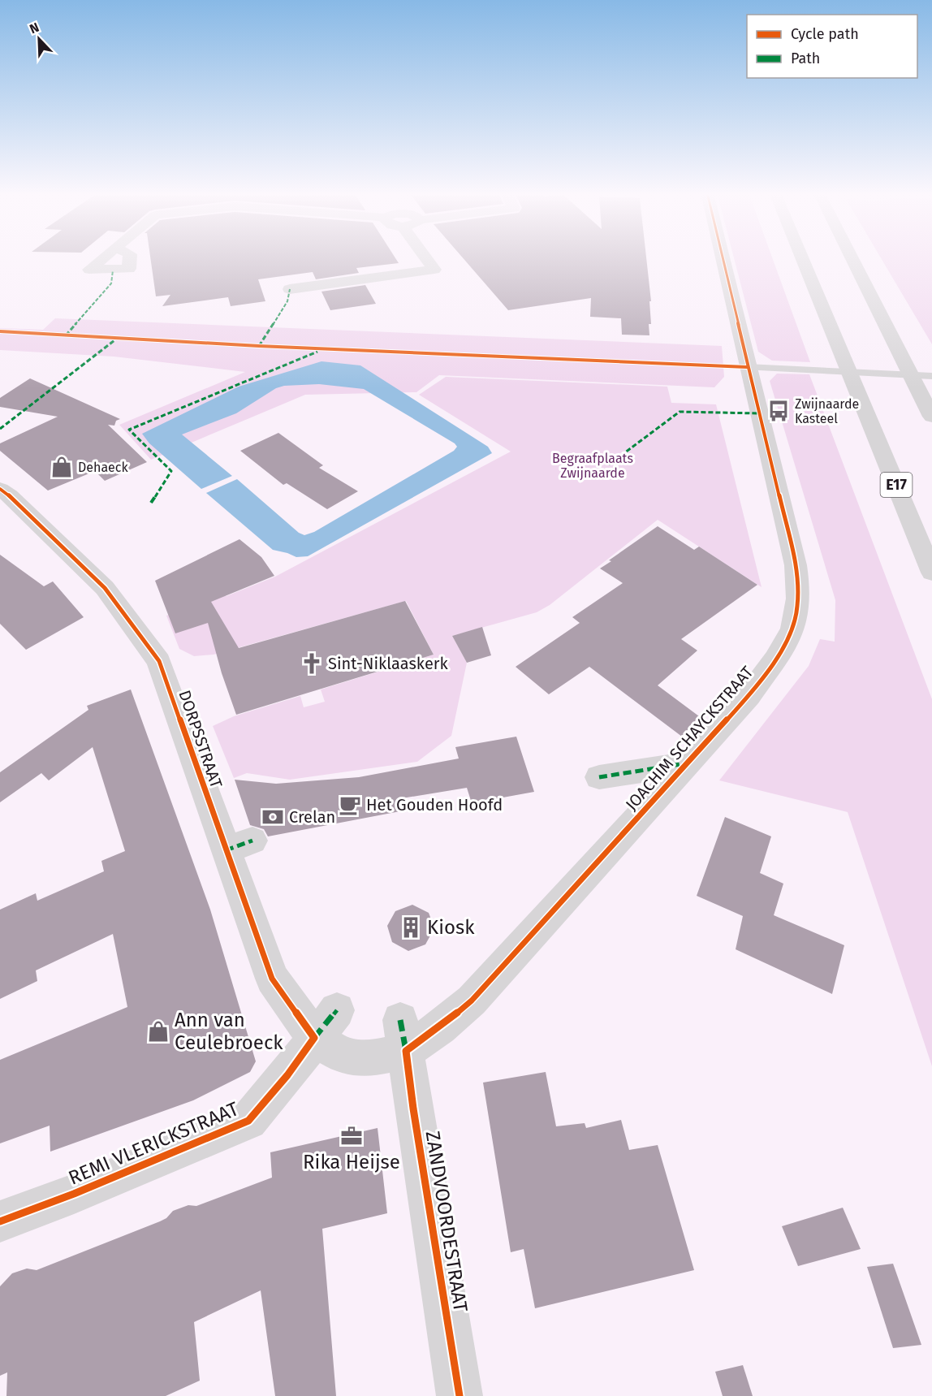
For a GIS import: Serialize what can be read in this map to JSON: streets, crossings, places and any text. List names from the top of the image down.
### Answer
{
  "streets": {
    "main road": [
      "E17",
      "JOACHIM SCHAYCKSTRAAT",
      "DORPSSTRAAT",
      "REMI VLERICKSTRAAT",
      "ZANDVOORDESTRAAT"
    ]
  },
  "crossings": [
    ["JOACHIM SCHAYCKSTRAAT", "DORPSSTRAAT"],
    ["JOACHIM SCHAYCKSTRAAT", "ZANDVOORDESTRAAT"],
    ["DORPSSTRAAT", "REMI VLERICKSTRAAT"],
    ["DORPSSTRAAT", "ZANDVOORDESTRAAT"]
  ],
  "parks": ["Begraafplaats Zwijnaarde"],
  "places": {
    "bus stop": ["Zwijnaarde Kasteel"],
    "shop": ["Dehaeck", "Ann van Ceulebroeck"],
    "church": ["Sint-Niklaaskerk"],
    "cafe": ["Het Gouden Hoofd"],
    "bank": ["Crelan"],
    "building": ["Kiosk"],
    "office": ["Rika Heijse"]
  },
  "legend": ["Cycle path", "Path"],
  "north": "top left"
}
